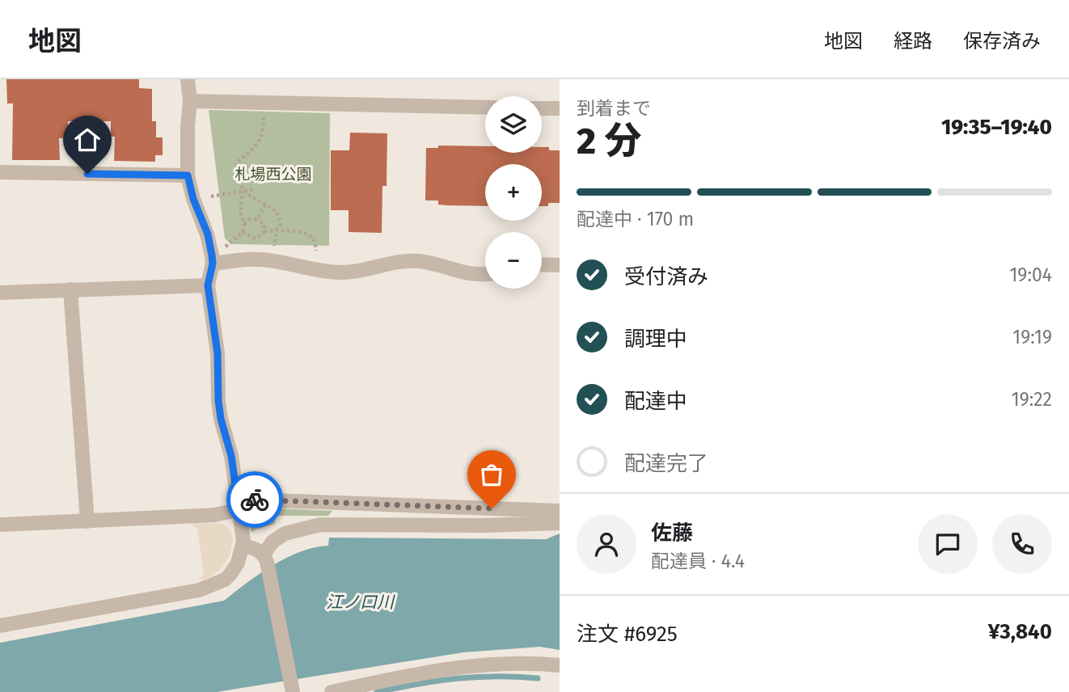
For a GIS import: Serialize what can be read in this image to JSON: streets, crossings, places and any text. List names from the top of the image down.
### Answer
{
  "water": ["江ノ口川"],
  "parks": ["札場西公園"],
  "page": {
    "header": "地図",
    "nav": ["地図", "経路", "保存済み"],
    "heading": ["2 分", "到着まで", "19:35–19:40"],
    "panel": [
      "佐藤",
      "配達員 · 4.4",
      "注文 #6925",
      "¥3,840"
    ],
    "map_buttons": ["+", "−"],
    "bar": "配達中 · 170 m",
    "list": [
      ["受付済み", "19:04"],
      ["調理中", "19:19"],
      ["配達中", "19:22"],
      "配達完了"
    ]
  }
}
